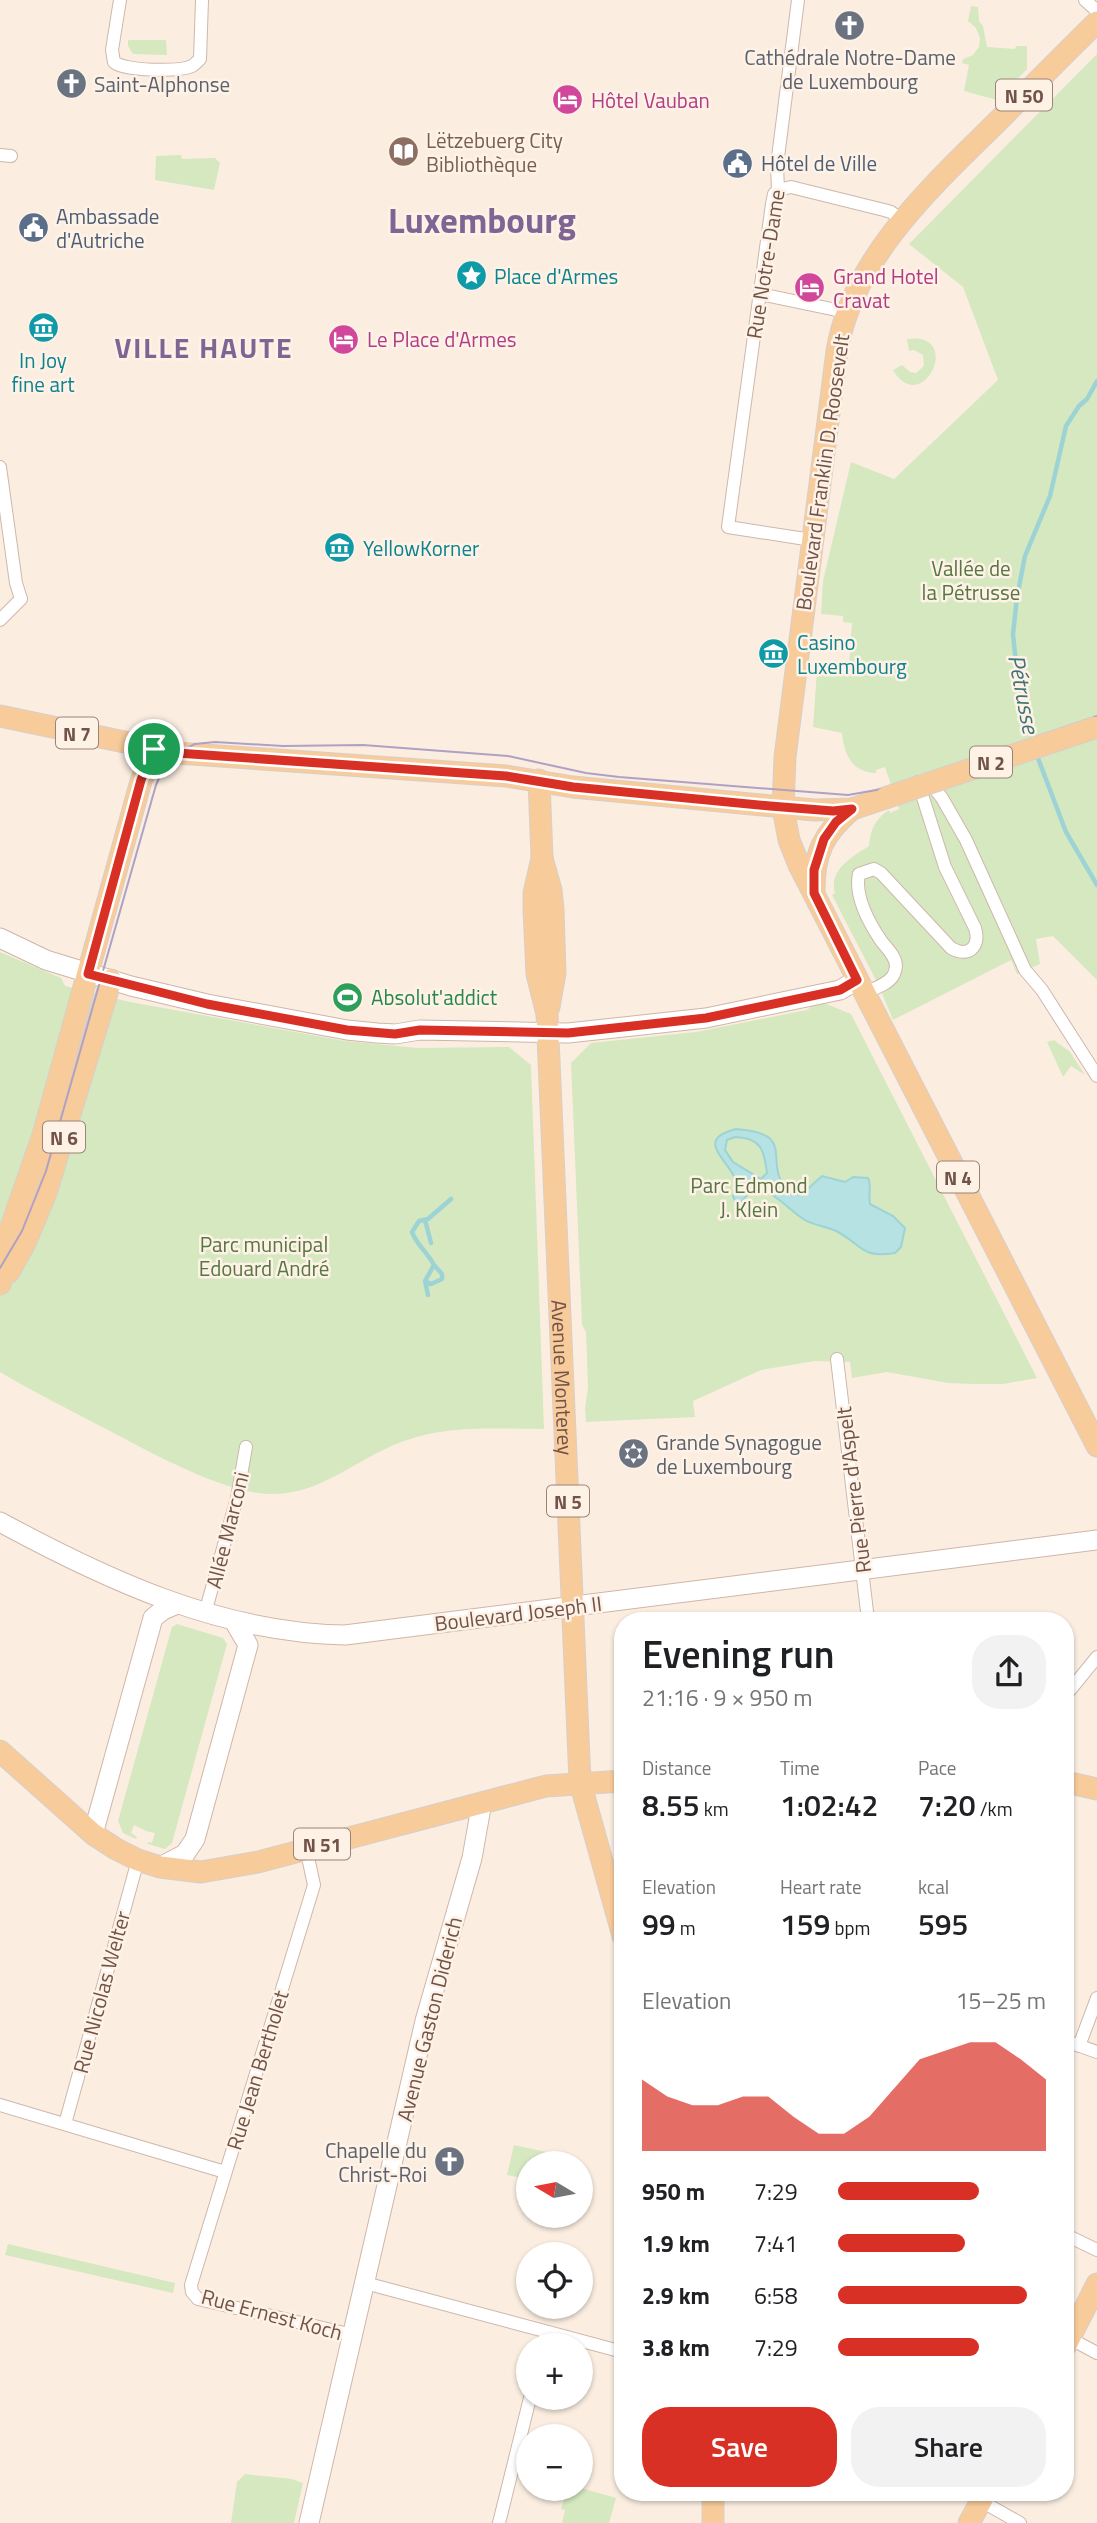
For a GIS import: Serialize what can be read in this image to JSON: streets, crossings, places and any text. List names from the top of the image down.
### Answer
{
  "streets": {
    "main road": [
      "N 50",
      "Boulevard Franklin D. Roosevelt",
      "N 7",
      "N 2",
      "N 6",
      "N 4",
      "Avenue Monterey",
      "N 5",
      "Boulevard Joseph II",
      "N 51",
      "Avenue Gaston Diderich"
    ],
    "street": [
      "Rue Notre-Dame",
      "Rue Pierre d'Aspelt",
      "Allée Marconi",
      "Rue Nicolas Welter",
      "Rue Jean Bertholet",
      "Rue Ernest Koch"
    ]
  },
  "crossings": [
    ["Rue Notre-Dame", "Boulevard Franklin D. Roosevelt"],
    ["Boulevard Franklin D. Roosevelt", "N 7"],
    ["Boulevard Franklin D. Roosevelt", "N 2"],
    ["Boulevard Franklin D. Roosevelt", "N 4"],
    ["N 7", "N 2"],
    ["N 7", "N 6"],
    ["N 7", "N 4"],
    ["N 7", "Avenue Monterey"],
    ["N 2", "N 4"],
    ["Avenue Monterey", "N 5"],
    ["Avenue Monterey", "Boulevard Joseph II"],
    ["Avenue Monterey", "N 51"],
    ["Rue Pierre d'Aspelt", "Boulevard Joseph II"],
    ["N 5", "N 51"],
    ["Allée Marconi", "Boulevard Joseph II"],
    ["N 51", "Rue Nicolas Welter"],
    ["N 51", "Avenue Gaston Diderich"],
    ["N 51", "Rue Jean Bertholet"],
    ["Avenue Gaston Diderich", "Rue Ernest Koch"],
    ["Rue Jean Bertholet", "Rue Ernest Koch"]
  ],
  "districts": ["Luxembourg", "VILLE HAUTE"],
  "water": ["Pétrusse"],
  "parks": ["Vallée de la Pétrusse", "Parc Edmond J. Klein", "Parc municipal Edouard André"],
  "places": {
    "church": ["Cathédrale Notre-Dame de Luxembourg", "Saint-Alphonse", "Chapelle du Christ-Roi"],
    "hotel": ["Hôtel Vauban", "Grand Hotel Cravat", "Le Place d'Armes"],
    "library": ["Lëtzebuerg City Bibliothèque"],
    "public building": ["Hôtel de Ville", "Ambassade d'Autriche"],
    "place": ["Place d'Armes"],
    "museum": ["In Joy fine art", "YellowKorner", "Casino Luxembourg"],
    "sports": ["Absolut'addict"],
    "synagogue": ["Grande Synagogue de Luxembourg"]
  },
  "north": "left",
  "page": {
    "heading": ["Evening run", "21:16 · 9 × 950 m"],
    "stats": [
      ["Distance", "8.55 km"],
      ["Time", "1:02:42"],
      ["Pace", "7:20 /km"],
      ["Elevation", "99 m"],
      ["Heart rate", "159 bpm"],
      ["kcal", "595"]
    ],
    "chart": ["Elevation", "15–25 m"],
    "map_buttons": ["+", "−"],
    "list": [
      {
        "name": "950 m",
        "note": "7:29"
      },
      {
        "name": "1.9 km",
        "note": "7:41"
      },
      {
        "name": "2.9 km",
        "note": "6:58"
      },
      {
        "name": "3.8 km",
        "note": "7:29"
      }
    ],
    "buttons": ["Save", "Share"]
  }
}
